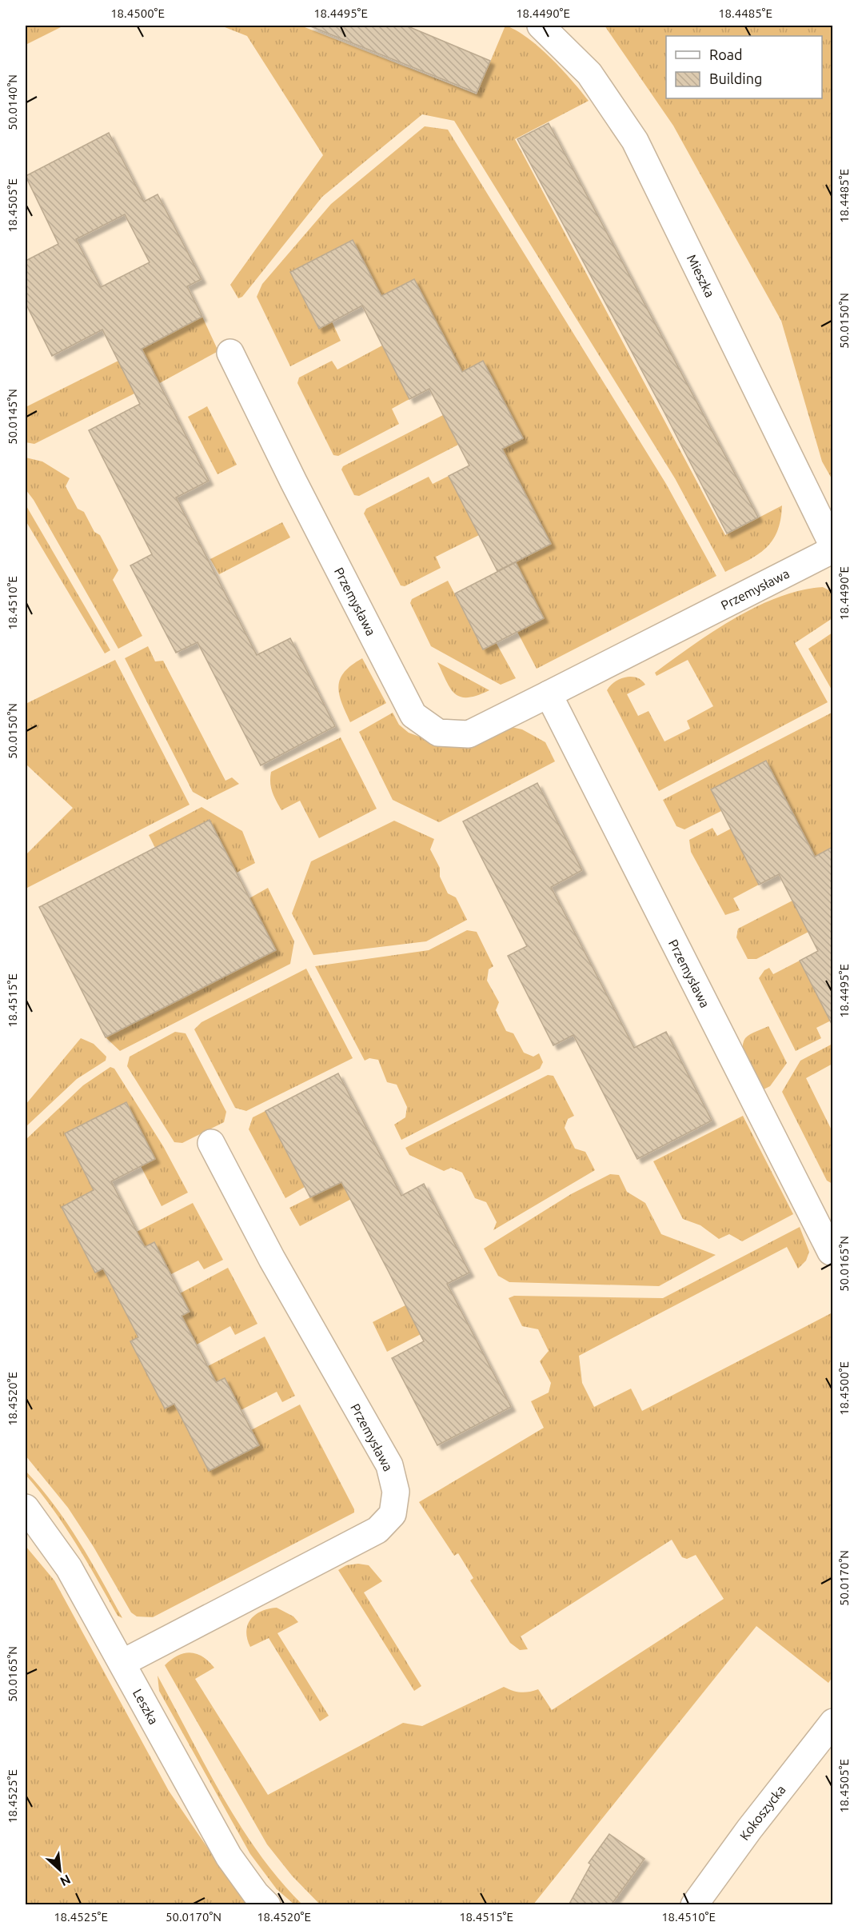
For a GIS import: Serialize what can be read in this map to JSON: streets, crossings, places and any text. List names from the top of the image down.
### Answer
{
  "streets": {
    "street": [
      "Mieszka",
      "Przemysława",
      "Leszka",
      "Kokoszycka"
    ]
  },
  "crossings": [
    ["Mieszka", "Przemysława"],
    ["Przemysława", "Leszka"]
  ],
  "legend": ["Road", "Building"],
  "north": "bottom right",
  "coordinates": [
    "18.4500°E",
    "18.4495°E",
    "18.4490°E",
    "18.4485°E",
    "50.0140°N",
    "18.4505°E",
    "50.0150°N",
    "50.0145°N",
    "18.4510°E",
    "18.4515°E",
    "50.0165°N",
    "18.4520°E",
    "50.0170°N",
    "18.4525°E"
  ]
}
